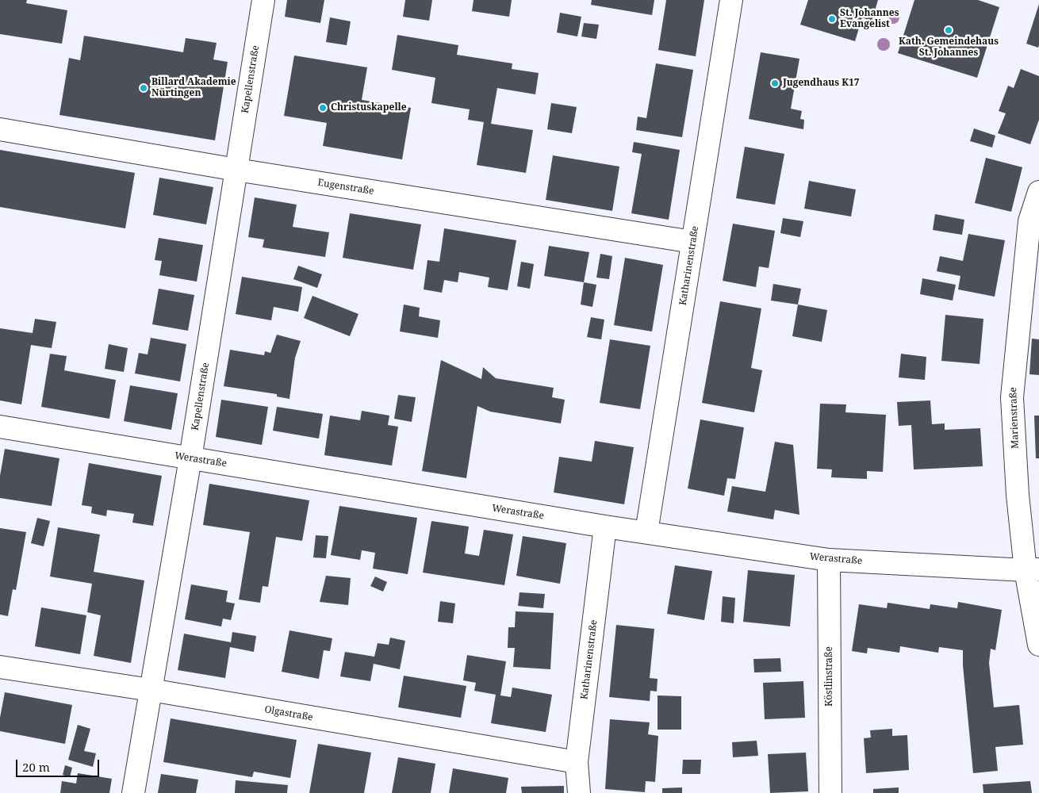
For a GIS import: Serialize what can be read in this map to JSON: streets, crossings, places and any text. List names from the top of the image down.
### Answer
{
  "streets": {
    "street": [
      "Kapellenstraße",
      "Eugenstraße",
      "Katharinenstraße",
      "Marienstraße",
      "Werastraße",
      "Köstlinstraße",
      "Olgastraße"
    ]
  },
  "crossings": [
    ["Kapellenstraße", "Eugenstraße"],
    ["Kapellenstraße", "Werastraße"],
    ["Kapellenstraße", "Olgastraße"],
    ["Eugenstraße", "Katharinenstraße"],
    ["Katharinenstraße", "Werastraße"],
    ["Katharinenstraße", "Olgastraße"],
    ["Marienstraße", "Werastraße"],
    ["Werastraße", "Köstlinstraße"]
  ],
  "places": [
    "St. Johannes Evangelist",
    "Kath. Gemeindehaus St. Johannes",
    "Jugendhaus K17",
    "Billard Akademie Nürtingen",
    "Christuskapelle"
  ],
  "scale_bar": "20 m"
}
